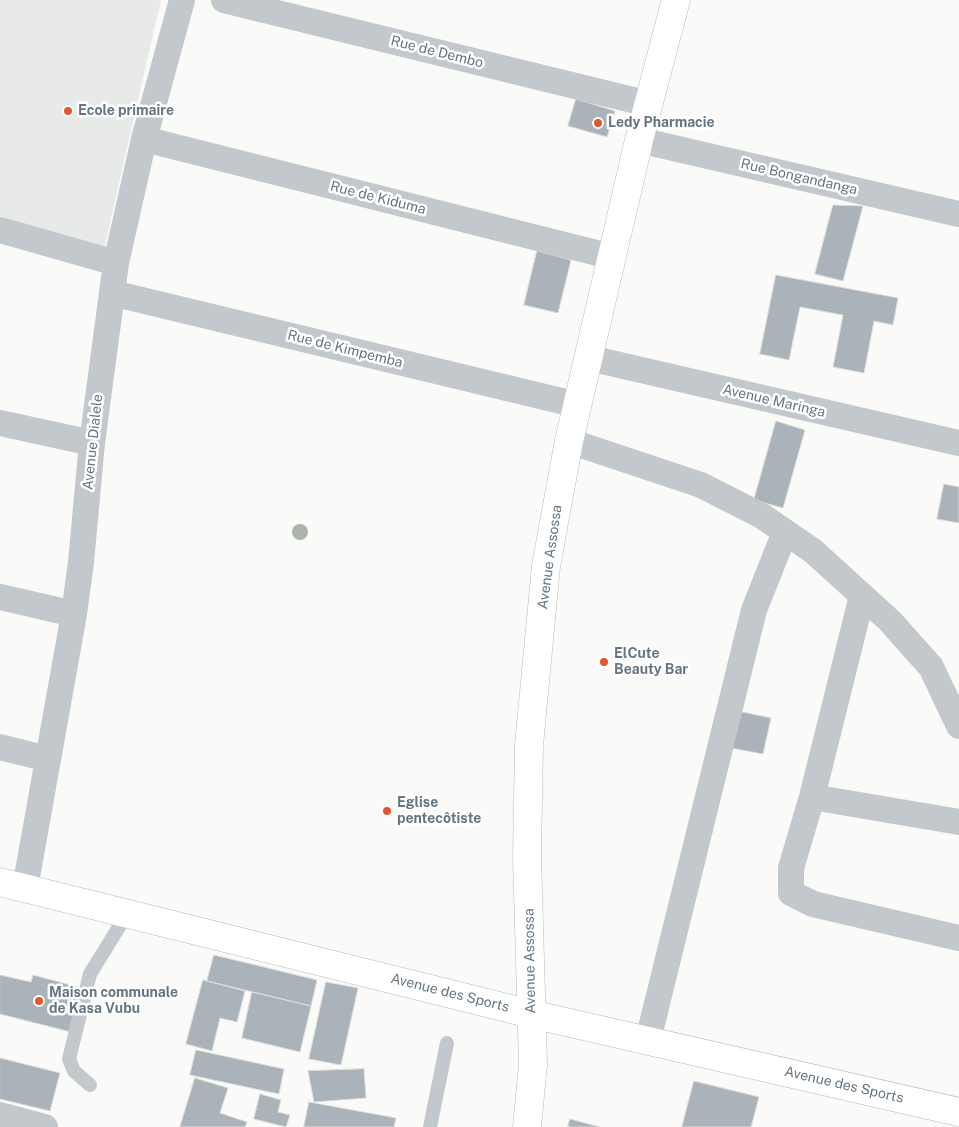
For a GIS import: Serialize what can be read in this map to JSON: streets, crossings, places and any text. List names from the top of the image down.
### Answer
{
  "streets": {
    "main road": ["Avenue Assossa", "Avenue des Sports"],
    "street": [
      "Rue de Dembo",
      "Rue Bongandanga",
      "Rue de Kiduma",
      "Rue de Kimpemba",
      "Avenue Maringa",
      "Avenue Dialele"
    ]
  },
  "crossings": [
    ["Rue de Dembo", "Avenue Assossa"],
    ["Rue Bongandanga", "Avenue Assossa"],
    ["Rue de Kiduma", "Avenue Dialele"],
    ["Rue de Kiduma", "Avenue Assossa"],
    ["Rue de Kimpemba", "Avenue Dialele"],
    ["Rue de Kimpemba", "Avenue Assossa"],
    ["Avenue Maringa", "Avenue Assossa"],
    ["Avenue Dialele", "Avenue des Sports"],
    ["Avenue Assossa", "Avenue des Sports"]
  ],
  "places": [
    "Ecole primaire",
    "Ledy Pharmacie",
    "ElCute Beauty Bar",
    "Eglise pentecôtiste",
    "Maison communale de Kasa Vubu"
  ]
}
